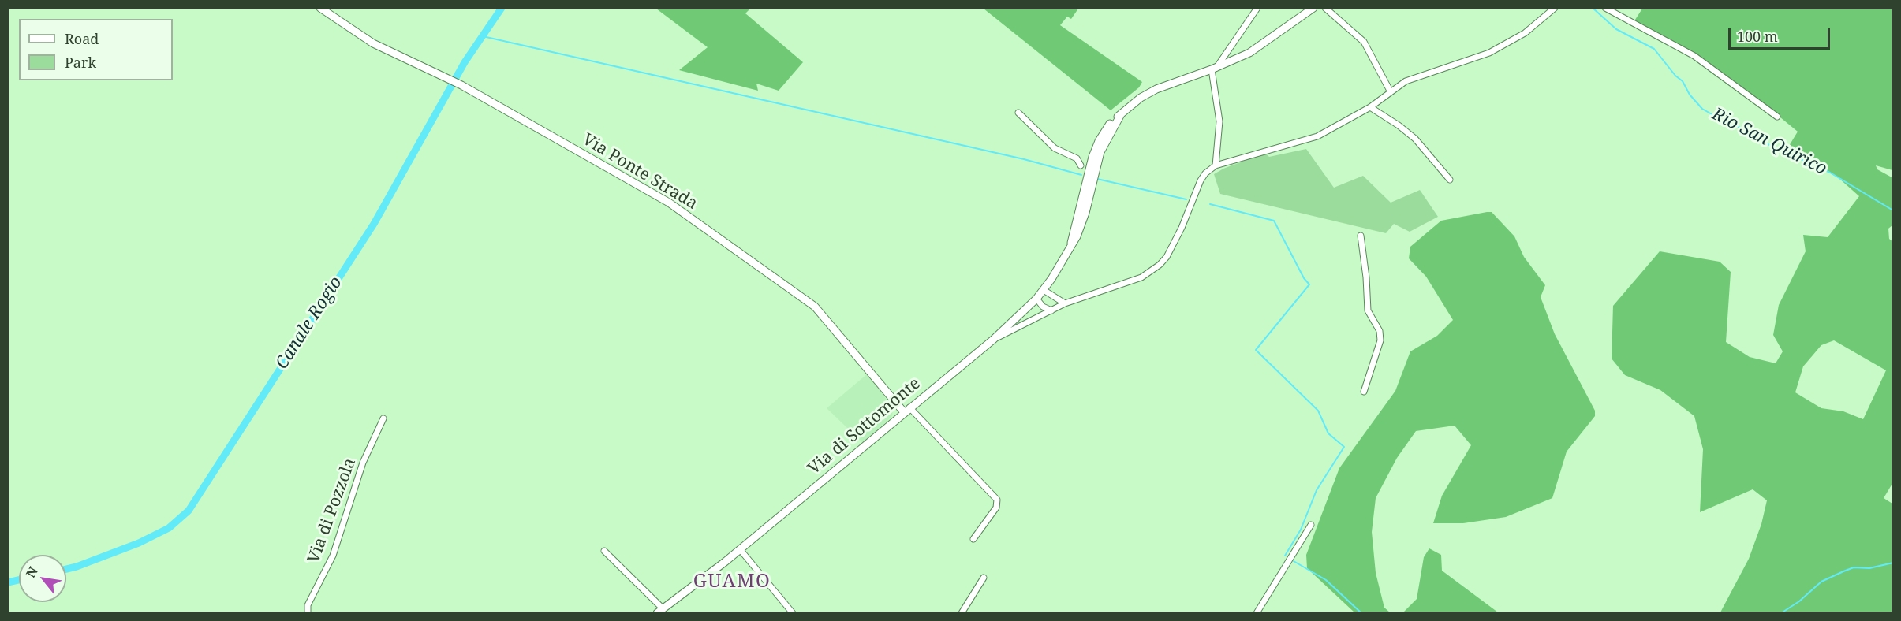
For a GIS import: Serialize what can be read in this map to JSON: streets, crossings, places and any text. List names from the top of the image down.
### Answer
{
  "streets": {
    "main road": ["Via Ponte Strada", "Via di Sottomonte"],
    "street": ["Via di Pozzola"]
  },
  "crossings": [
    ["Via Ponte Strada", "Via di Sottomonte"]
  ],
  "districts": ["GUAMO"],
  "water": ["Rio San Quirico", "Canale Rogio"],
  "legend": ["Road", "Park"],
  "scale_bar": "100 m",
  "north": "top left"
}
